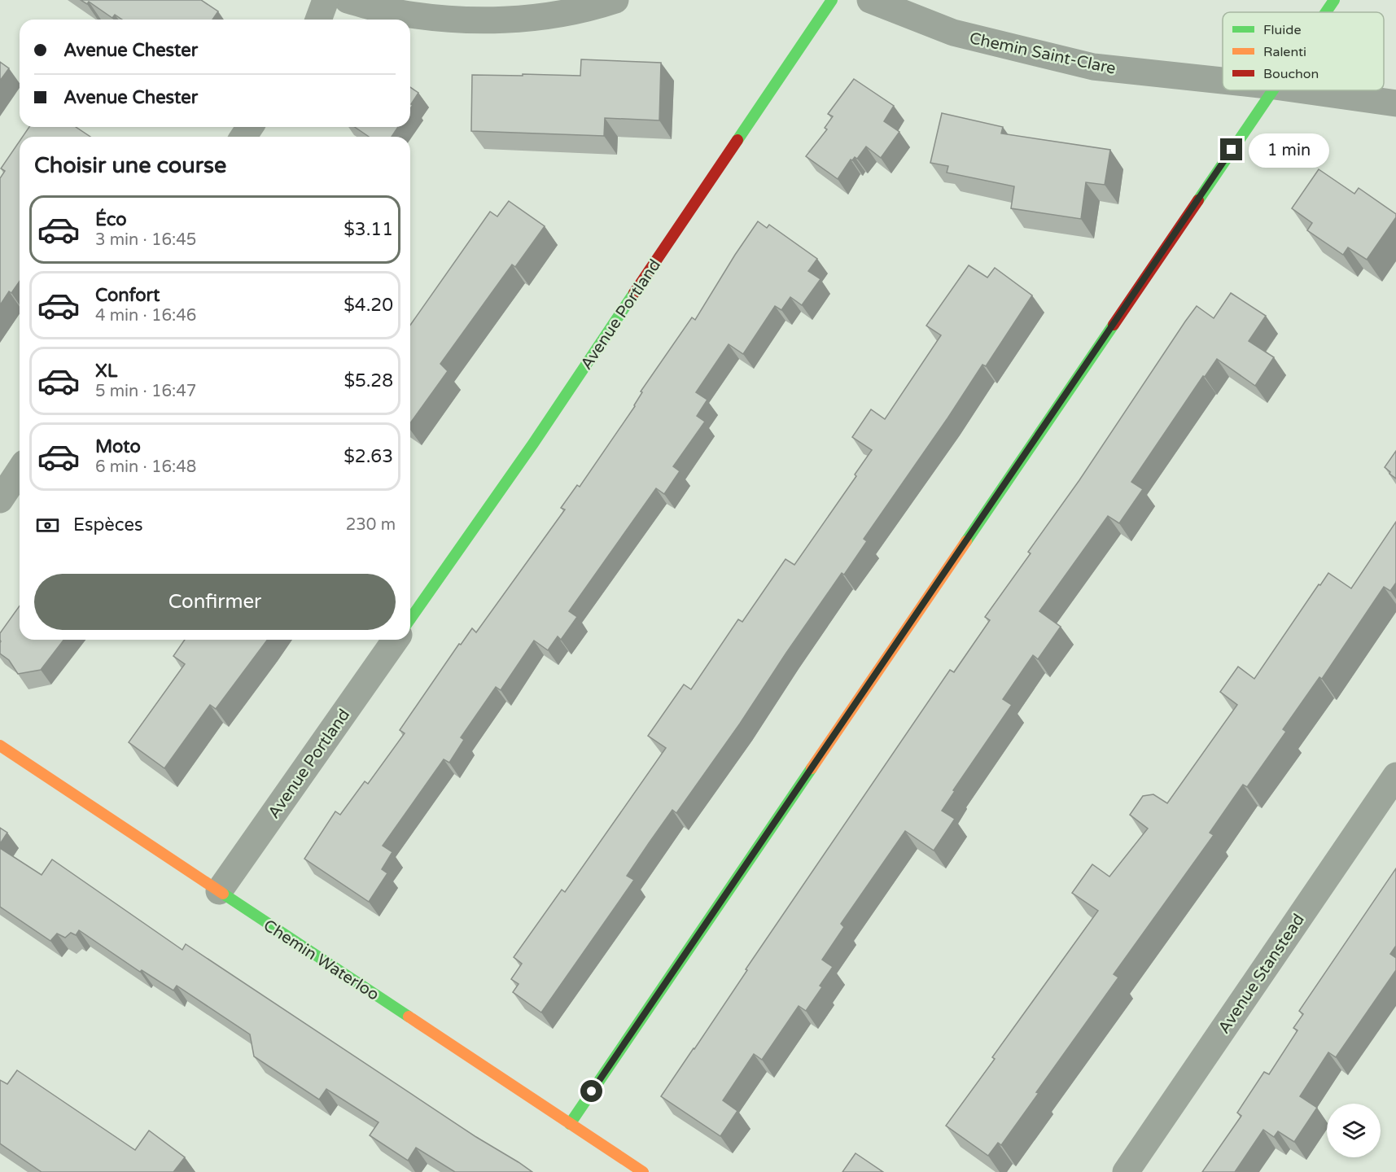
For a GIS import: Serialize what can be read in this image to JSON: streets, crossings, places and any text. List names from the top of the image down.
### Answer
{
  "streets": {
    "street": [
      "Chemin Saint-Clare",
      "Avenue Portland",
      "Chemin Waterloo",
      "Avenue Stanstead"
    ]
  },
  "crossings": [
    ["Avenue Portland", "Chemin Waterloo"]
  ],
  "legend": ["Fluide", "Ralenti", "Bouchon"],
  "page": {
    "banner": ["Avenue Chester", "Avenue Chester"],
    "bubble": "1 min",
    "heading": "Choisir une course",
    "list": [
      {
        "name": "Éco",
        "note": "3 min · 16:45",
        "value": "$3.11"
      },
      {
        "name": "Confort",
        "note": "4 min · 16:46",
        "value": "$4.20"
      },
      {
        "name": "XL",
        "note": "5 min · 16:47",
        "value": "$5.28"
      },
      {
        "name": "Moto",
        "note": "6 min · 16:48",
        "value": "$2.63"
      }
    ],
    "pay": ["Espèces", "230 m"],
    "buttons": "Confirmer"
  }
}
